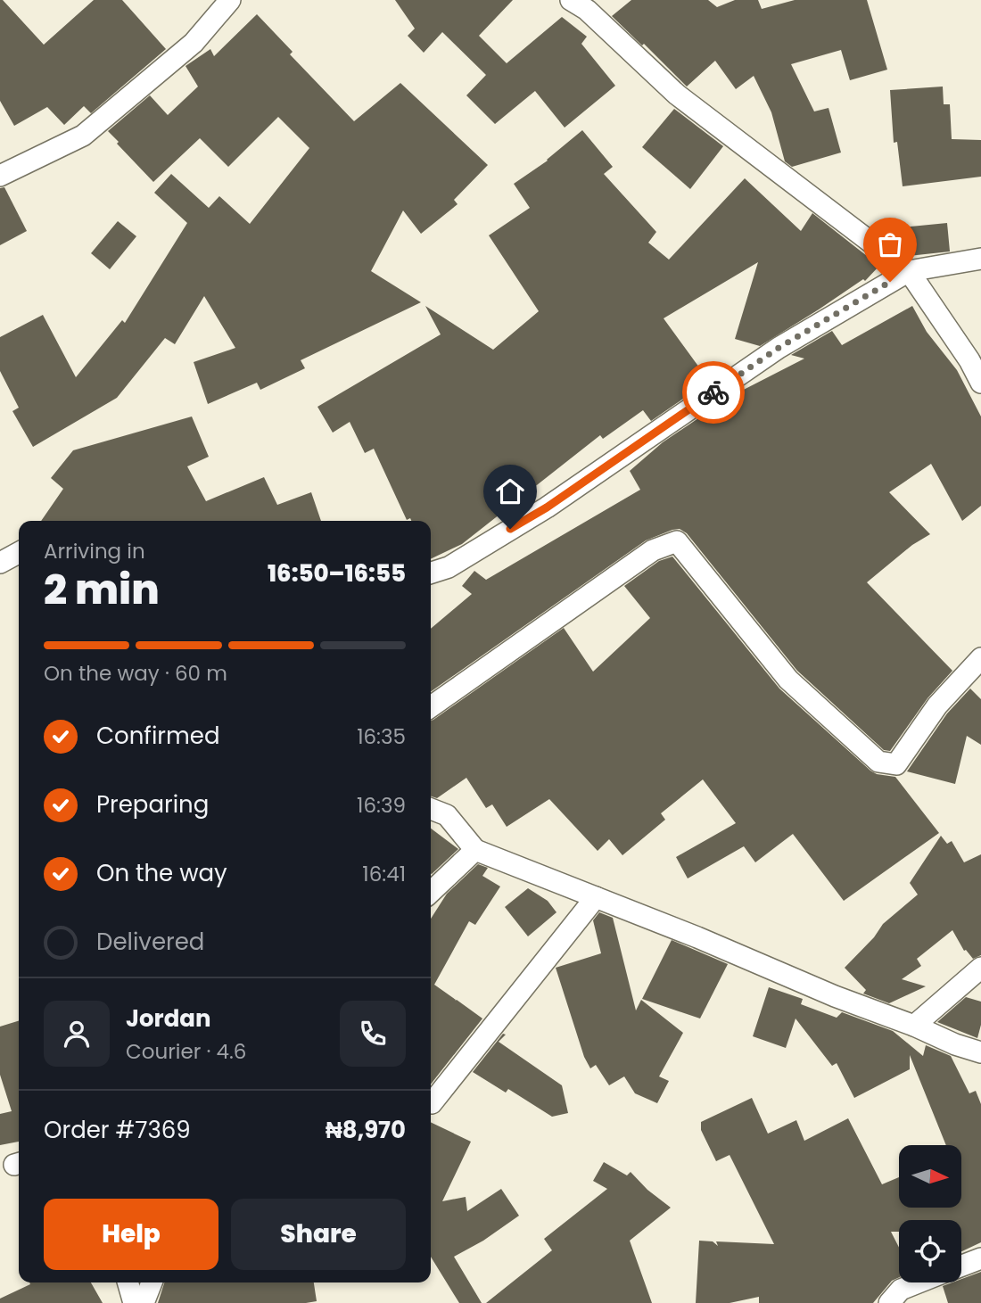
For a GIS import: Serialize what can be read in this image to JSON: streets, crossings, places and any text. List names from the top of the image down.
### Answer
{
  "north": "right",
  "page": {
    "heading": ["2 min", "Arriving in", "16:50–16:55"],
    "panel": [
      "Jordan",
      "Courier · 4.6",
      "Order #7369",
      "₦8,970"
    ],
    "bar": "On the way · 60 m",
    "list": [
      ["Confirmed", "16:35"],
      ["Preparing", "16:39"],
      ["On the way", "16:41"],
      "Delivered"
    ],
    "buttons": ["Help", "Share"]
  }
}
